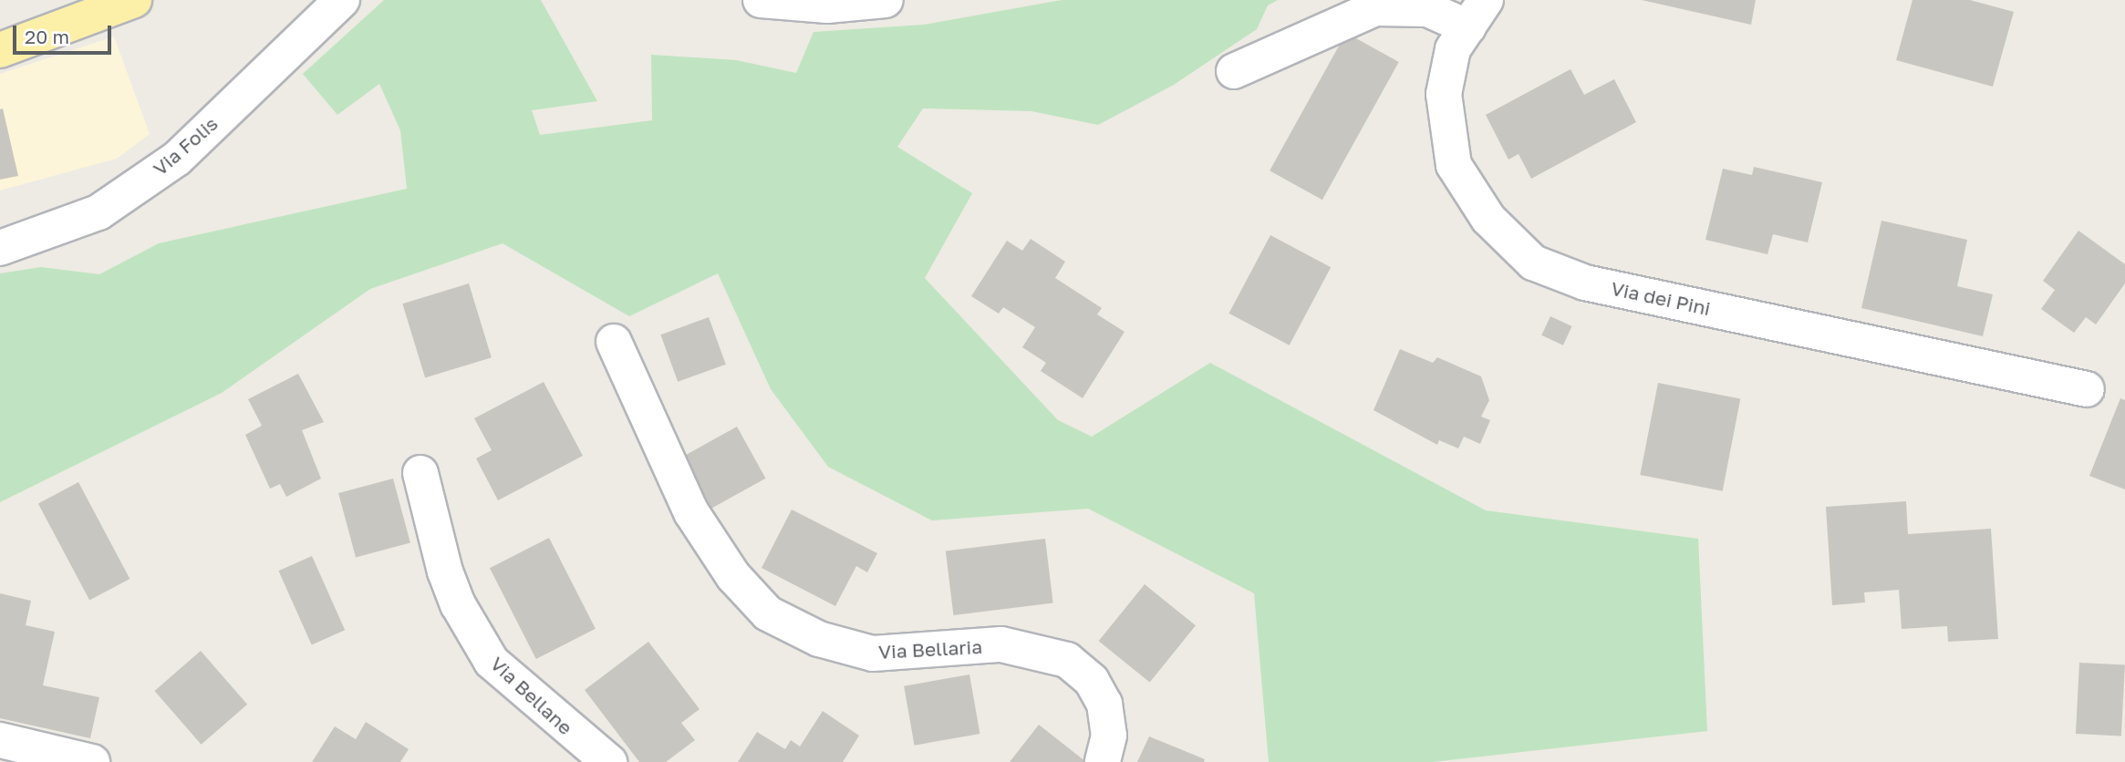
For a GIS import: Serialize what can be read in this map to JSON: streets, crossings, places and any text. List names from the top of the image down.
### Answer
{
  "streets": {
    "street": [
      "Via Folis",
      "Via dei Pini",
      "Via Bellaria",
      "Via Bellane"
    ]
  },
  "scale_bar": "20 m"
}
